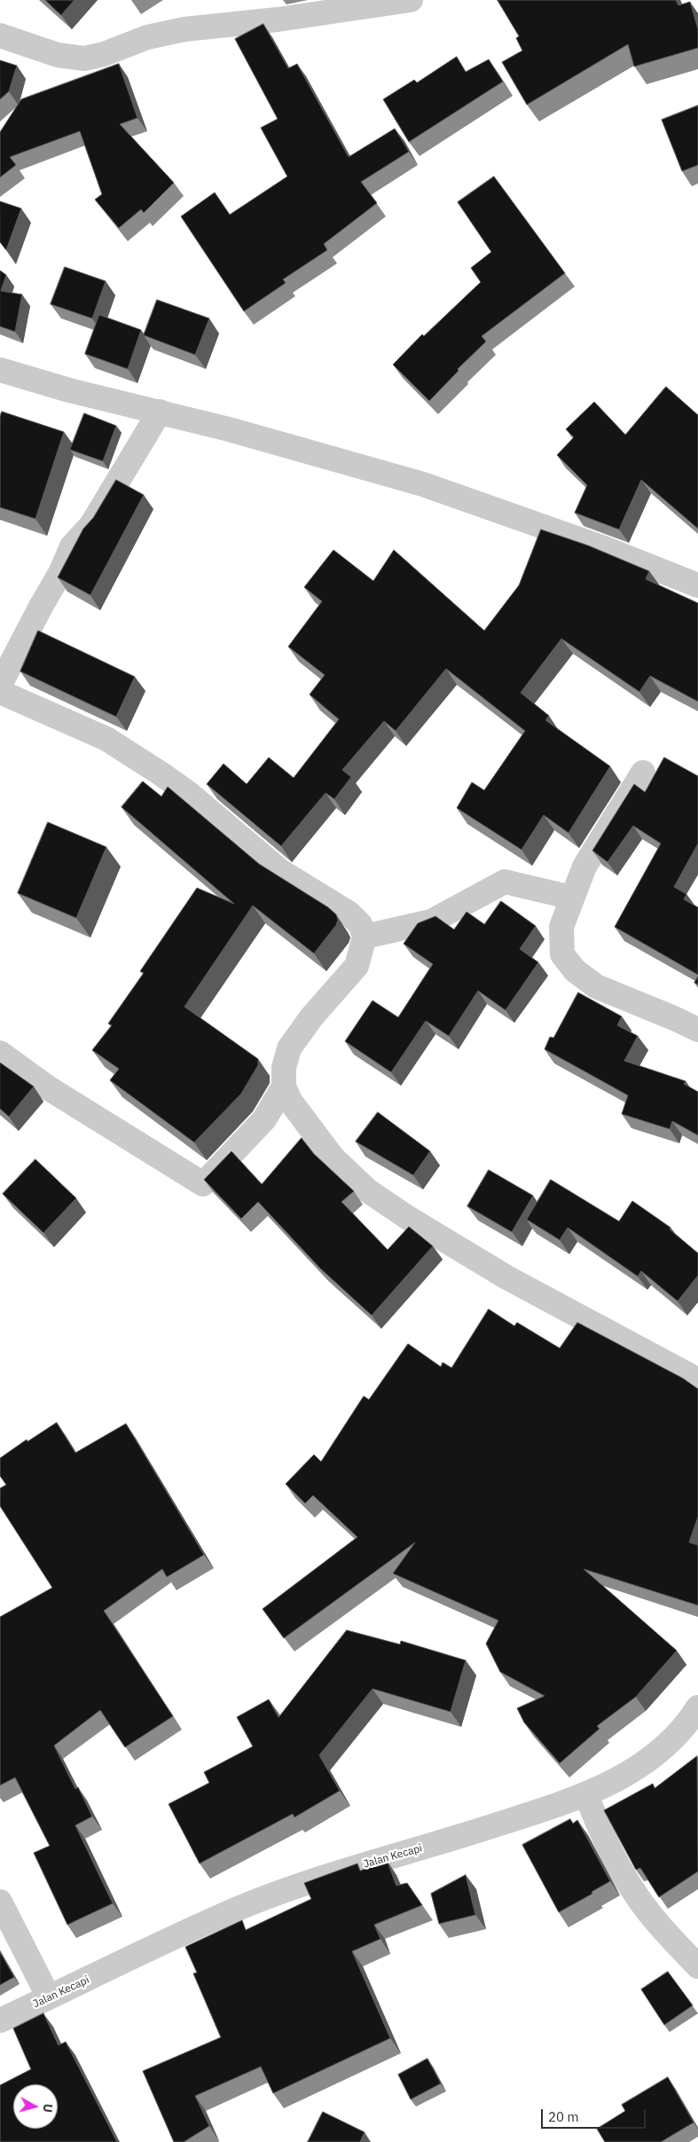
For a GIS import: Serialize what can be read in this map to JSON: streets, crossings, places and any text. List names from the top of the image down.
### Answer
{
  "streets": {
    "street": ["Jalan Kecapi"]
  },
  "scale_bar": "20 m",
  "north": "right"
}
